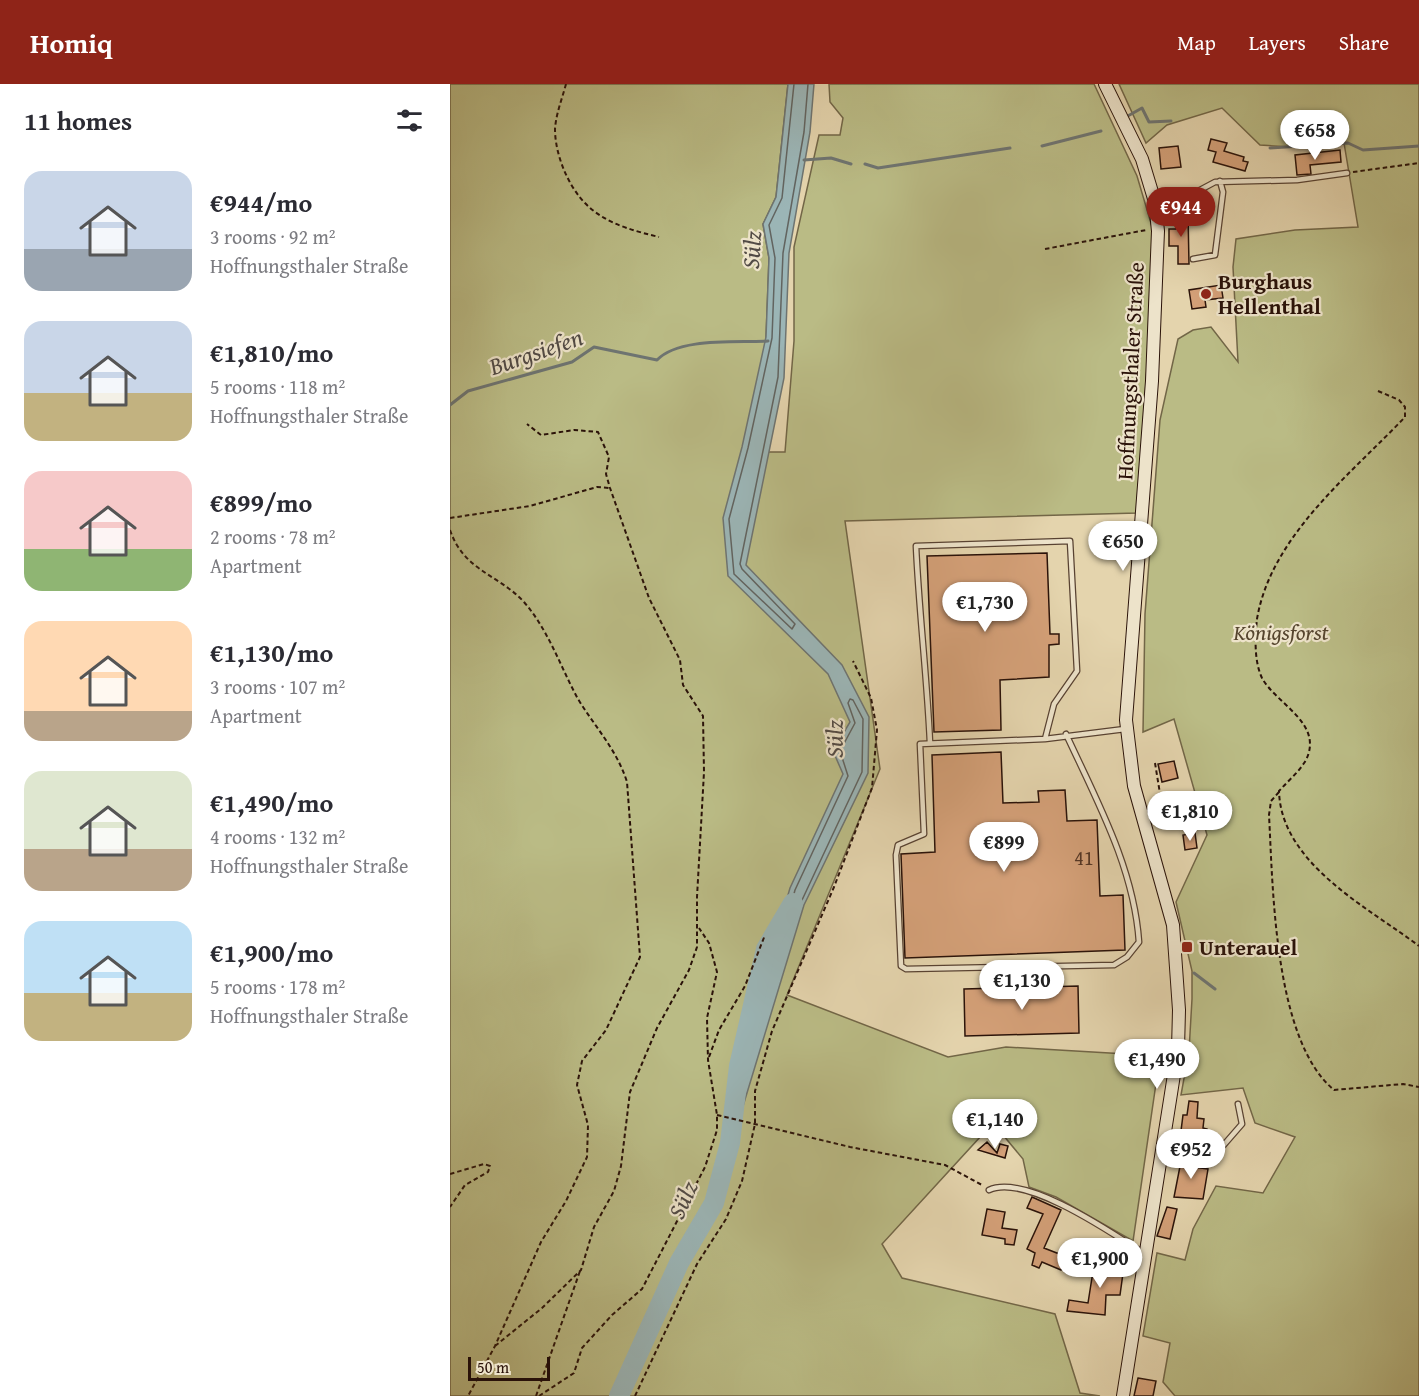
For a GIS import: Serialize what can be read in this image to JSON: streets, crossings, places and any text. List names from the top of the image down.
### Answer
{
  "streets": {
    "main road": ["Hoffnungsthaler Straße"]
  },
  "water": ["Sülz", "Burgsiefen"],
  "parks": ["Königsforst"],
  "places": {
    "other": ["Burghaus Hellenthal"],
    "transit": ["Unterauel"]
  },
  "house_numbers": ["41"],
  "scale_bar": "50 m",
  "page": {
    "header": "Homiq",
    "nav": ["Map", "Layers", "Share"],
    "heading": "11 homes",
    "price": [
      "€658",
      "€944",
      "€650",
      "€1,730",
      "€1,810",
      "€899",
      "€1,130",
      "€1,490",
      "€1,140",
      "€952",
      "€1,900"
    ],
    "list": [
      {
        "name": "€944/mo",
        "note": "3 rooms · 92 m² · Hoffnungsthaler Straße"
      },
      {
        "name": "€1,810/mo",
        "note": "5 rooms · 118 m² · Hoffnungsthaler Straße"
      },
      {
        "name": "€899/mo",
        "note": "2 rooms · 78 m² · Apartment"
      },
      {
        "name": "€1,130/mo",
        "note": "3 rooms · 107 m² · Apartment"
      },
      {
        "name": "€1,490/mo",
        "note": "4 rooms · 132 m² · Hoffnungsthaler Straße"
      },
      {
        "name": "€1,900/mo",
        "note": "5 rooms · 178 m² · Hoffnungsthaler Straße"
      }
    ],
    "scale": "50 m"
  }
}
